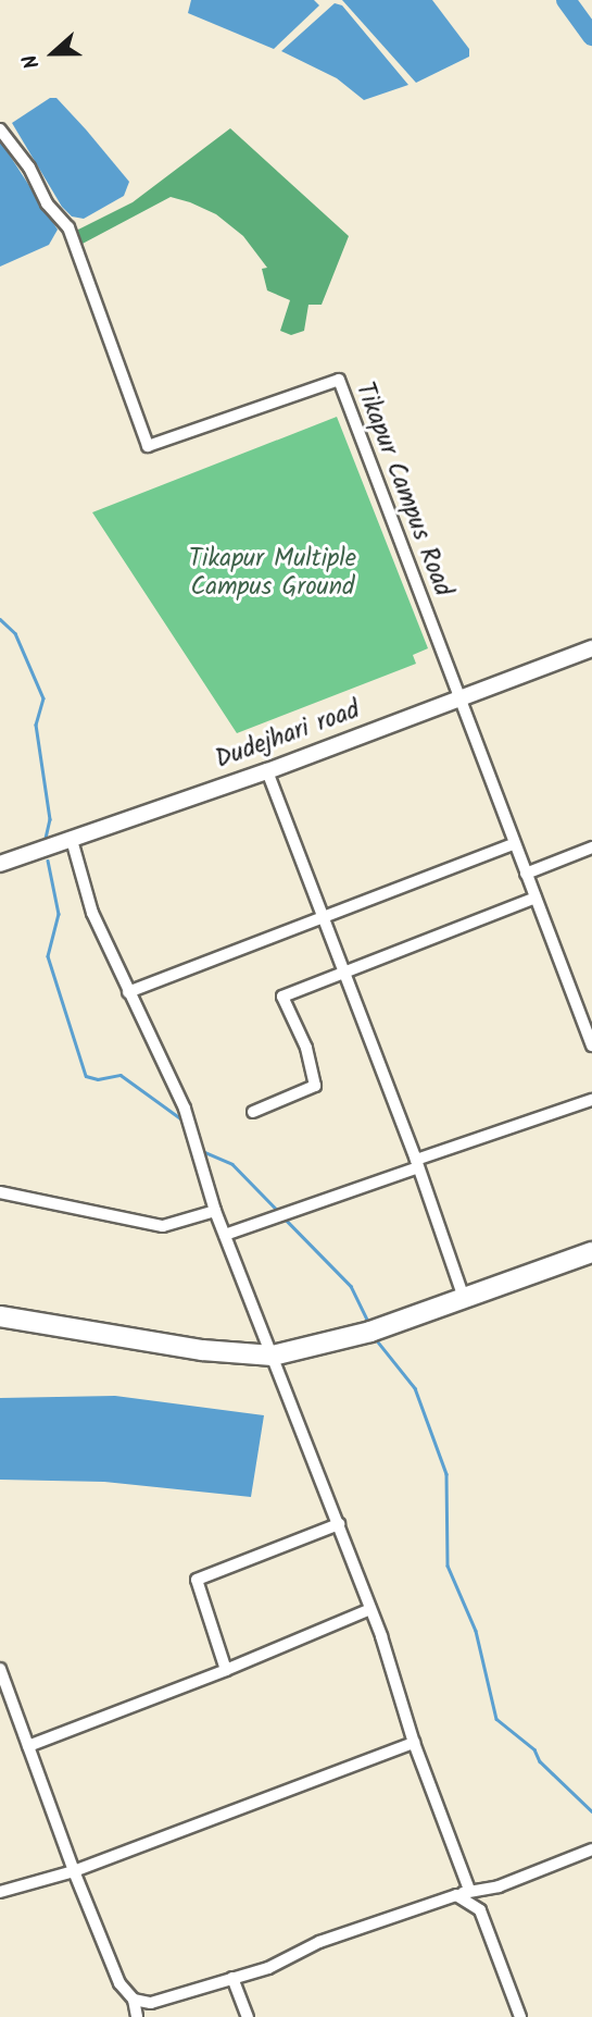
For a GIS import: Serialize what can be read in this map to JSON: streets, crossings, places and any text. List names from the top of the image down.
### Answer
{
  "streets": {
    "street": ["Tikapur Campus Road", "Dudejhari road"]
  },
  "crossings": [
    ["Tikapur Campus Road", "Dudejhari road"]
  ],
  "parks": ["Tikapur Multiple Campus Ground"],
  "north": "left"
}
